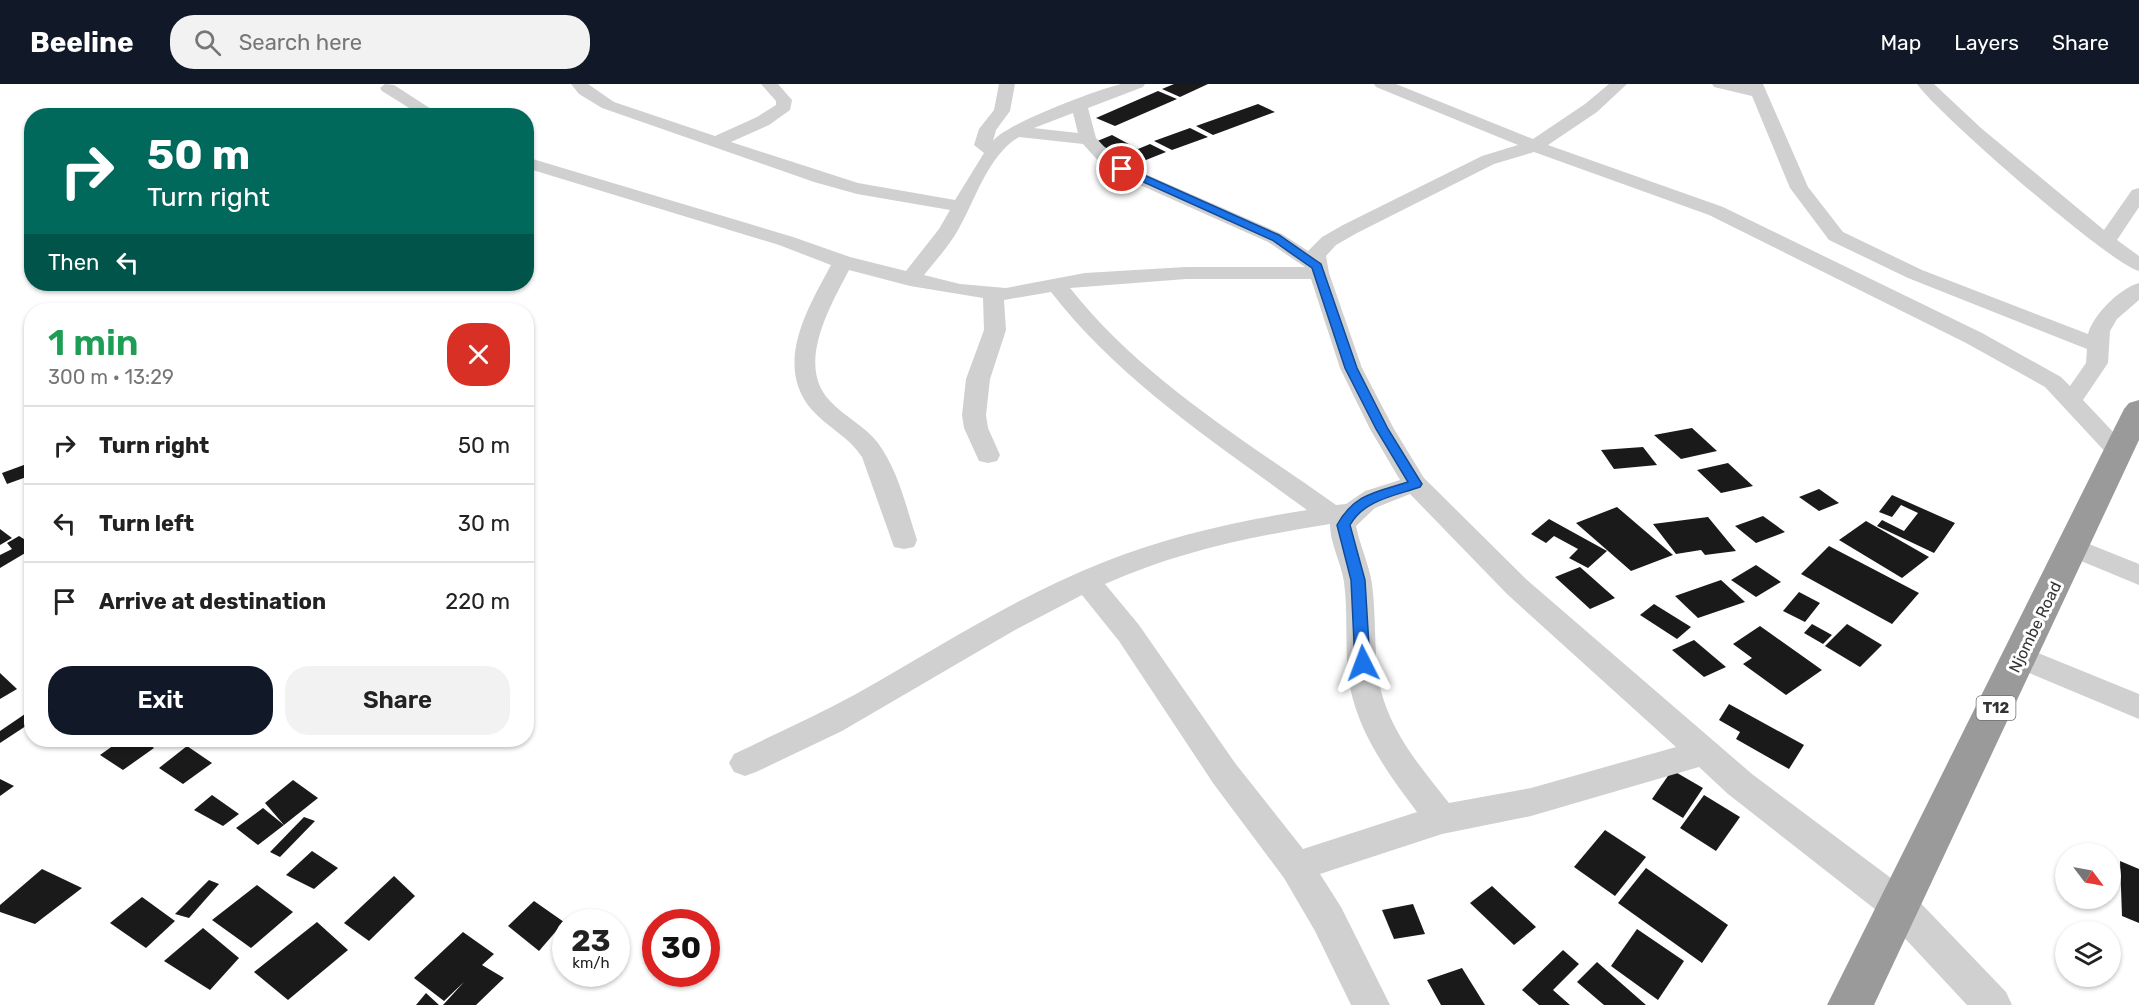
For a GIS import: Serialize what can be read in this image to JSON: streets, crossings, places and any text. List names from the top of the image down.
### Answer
{
  "streets": {
    "highway": ["Njombe Road", "T12"]
  },
  "north": "bottom right",
  "page": {
    "header": "Beeline",
    "search": "Search here",
    "nav": ["Map", "Layers", "Share"],
    "turn": ["50 m", "Turn right"],
    "then": "Then",
    "heading": ["1 min", "300 m · 13:29"],
    "list": [
      {
        "name": "Turn right",
        "value": "50 m"
      },
      {
        "name": "Turn left",
        "value": "30 m"
      },
      {
        "name": "Arrive at destination",
        "value": "220 m"
      }
    ],
    "buttons": ["Exit", "Share"],
    "speed": "23 km/h",
    "limit": "30"
  }
}
